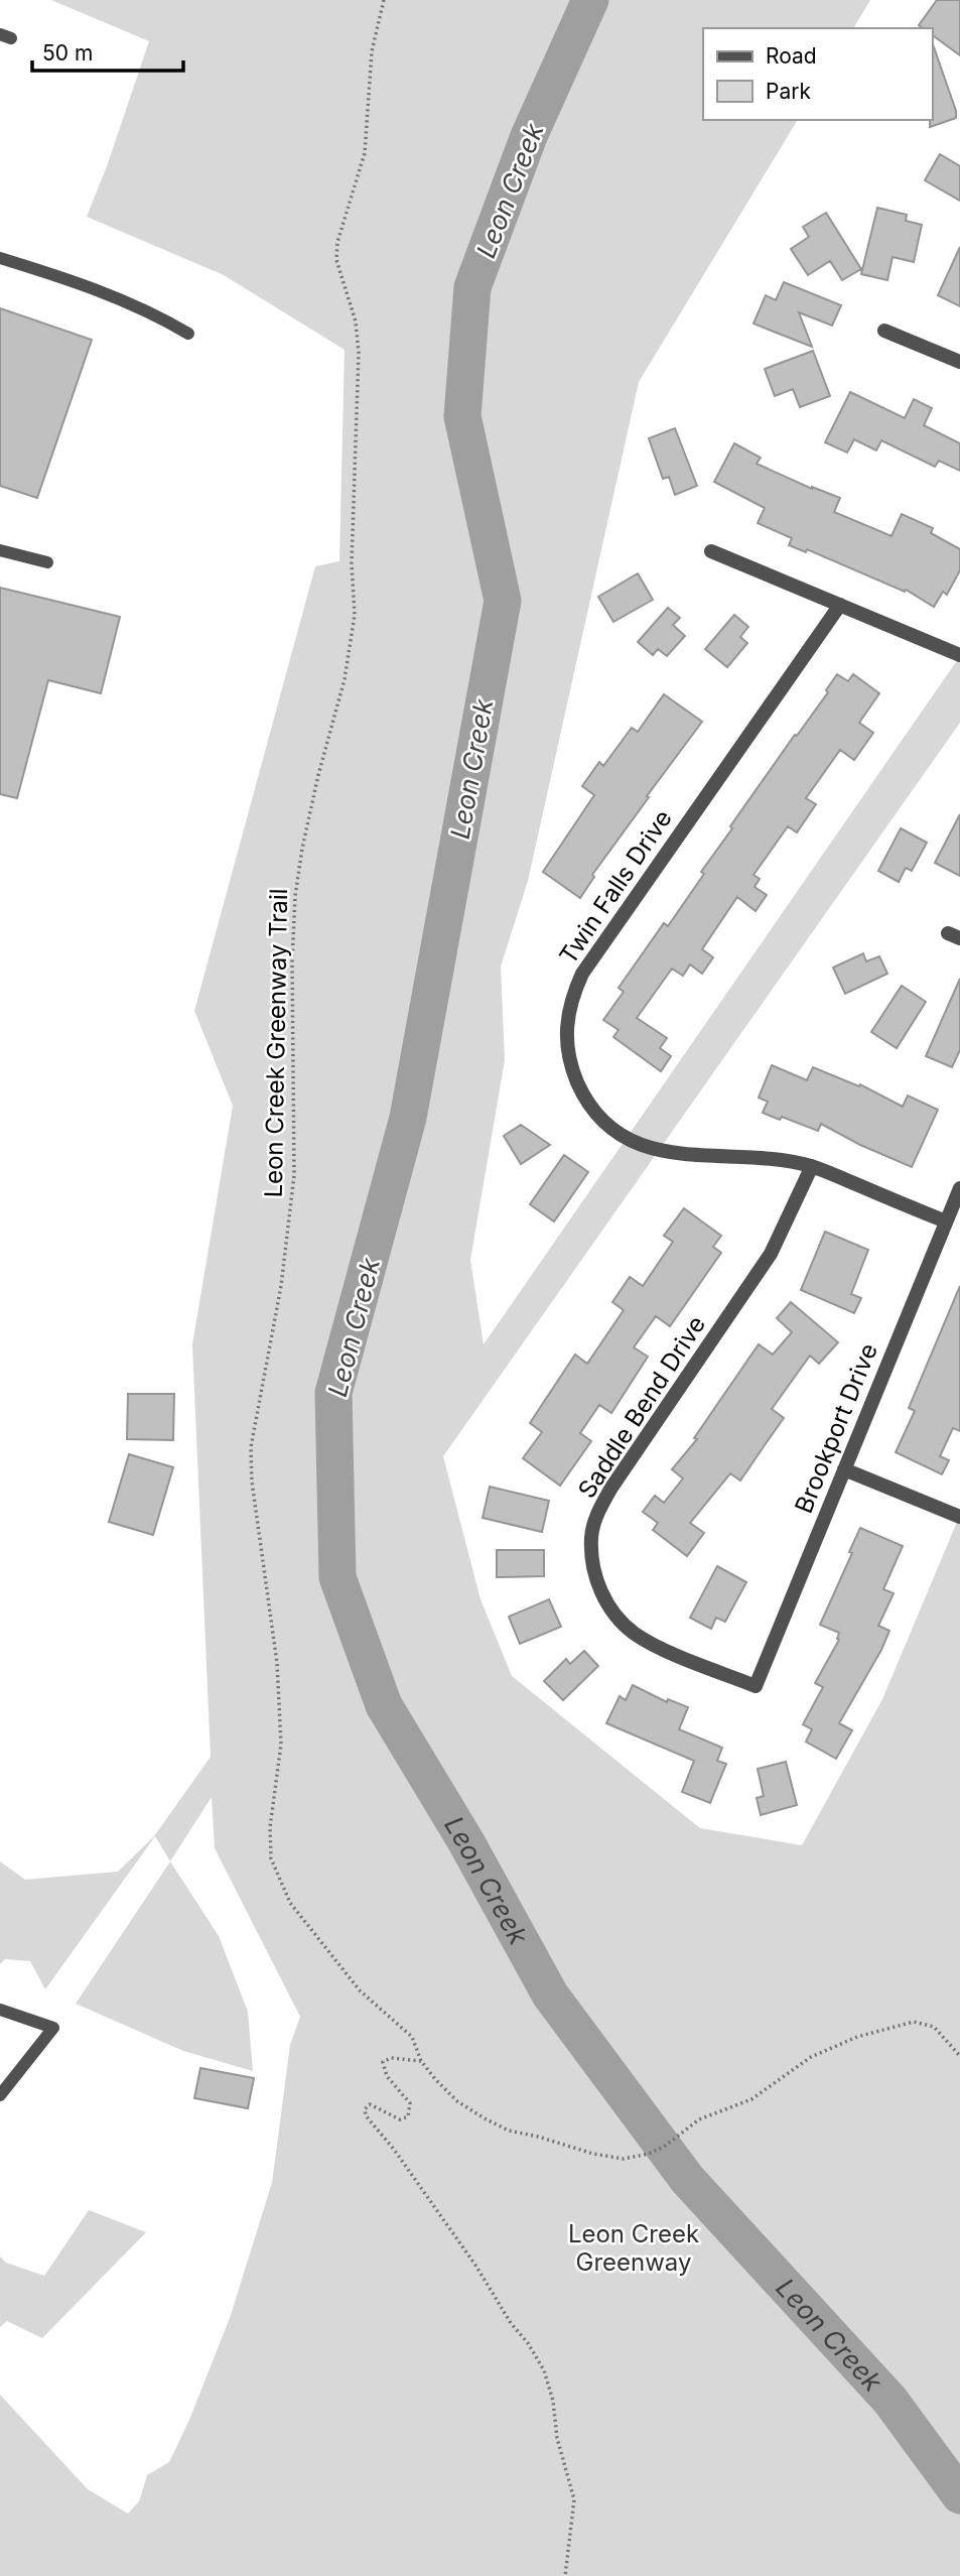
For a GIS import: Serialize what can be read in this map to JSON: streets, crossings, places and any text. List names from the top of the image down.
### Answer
{
  "streets": {
    "street": ["Twin Falls Drive", "Saddle Bend Drive", "Brookport Drive"],
    "path": ["Leon Creek Greenway Trail"]
  },
  "crossings": [
    ["Twin Falls Drive", "Saddle Bend Drive"],
    ["Twin Falls Drive", "Brookport Drive"],
    ["Saddle Bend Drive", "Brookport Drive"]
  ],
  "water": ["Leon Creek"],
  "parks": ["Leon Creek Greenway"],
  "legend": ["Road", "Park"],
  "scale_bar": "50 m"
}
